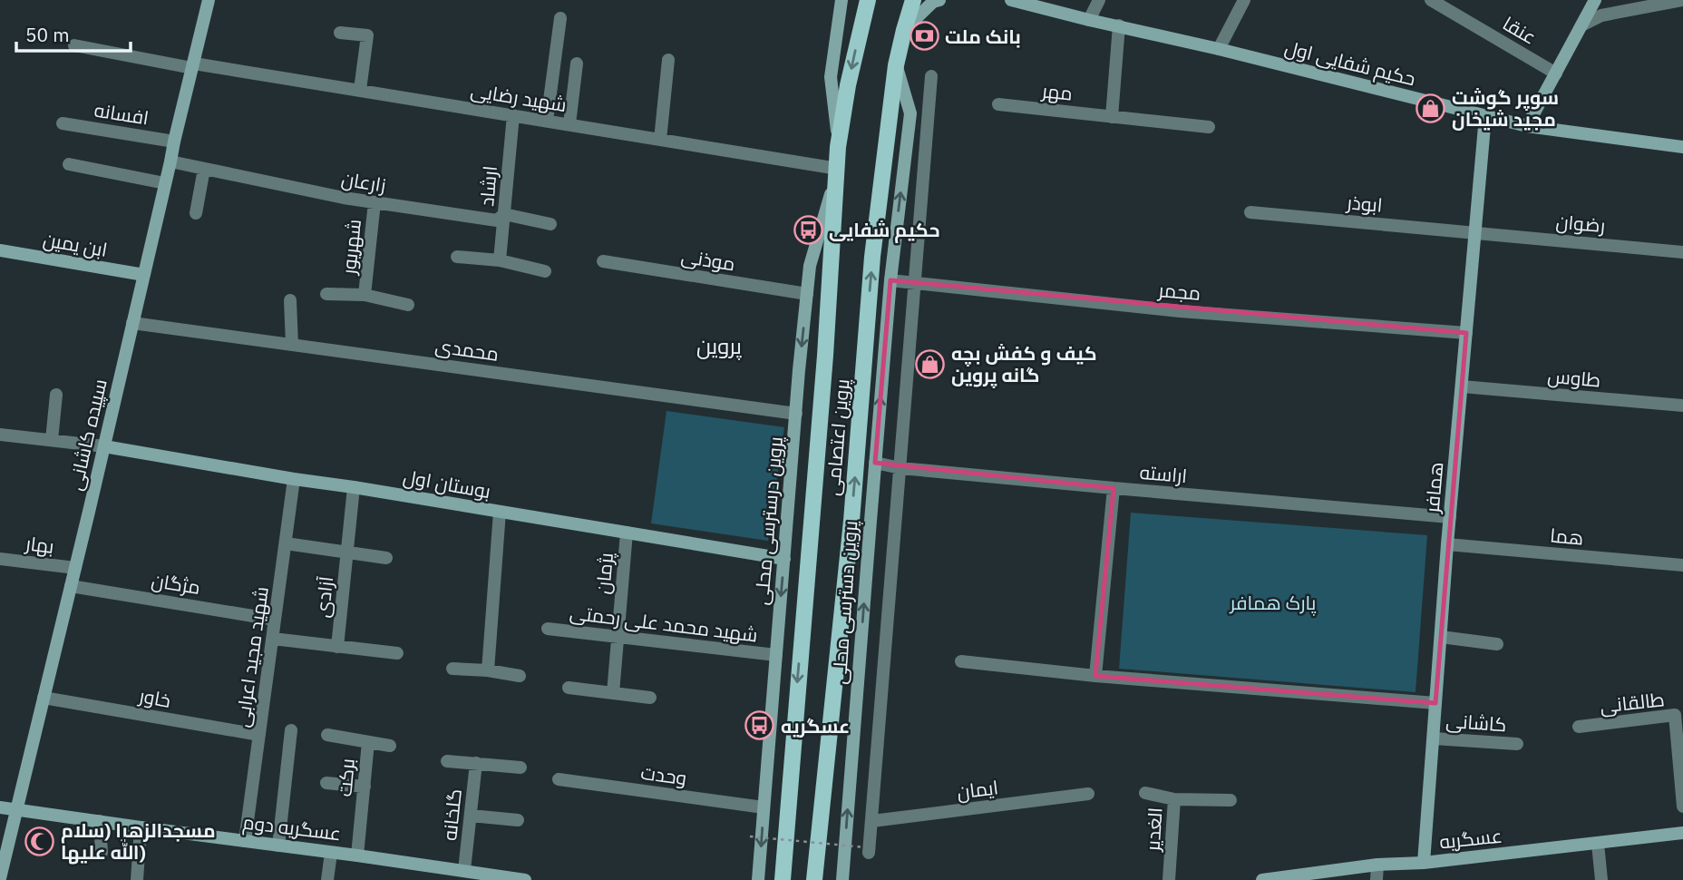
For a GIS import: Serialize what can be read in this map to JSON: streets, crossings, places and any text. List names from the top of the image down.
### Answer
{
  "streets": {
    "main road": ["پروین اعتصامی"],
    "street": [
      "عنقا",
      "حکیم شفایی اول",
      "مهر",
      "شهید رضایی",
      "افسانه",
      "زارعان",
      "ارشاد",
      "ابوذر",
      "رضوان",
      "ابن یمین",
      "شهریور",
      "موذنی",
      "مجمر",
      "محمدی",
      "طاوس",
      "سپیده کاشانی",
      "اراسته",
      "بوستان اول",
      "همافر",
      "پروین درسترسی محلی",
      "هما",
      "بهار",
      "پژمان",
      "مژگان",
      "آزادی",
      "پروین دسترسی محلی",
      "شهید محمد علی رحمتی",
      "شهید مجید اعرابی",
      "خاور",
      "طالقانی",
      "کاشانی",
      "وحدت",
      "برکت",
      "ایمان",
      "گلخانه",
      "عسگریه دوم",
      "الغدیر",
      "عسگریه"
    ]
  },
  "crossings": [
    ["حکیم شفایی اول", "همافر"],
    ["شهید رضایی", "ارشاد"],
    ["شهید رضایی", "سپیده کاشانی"],
    ["شهید رضایی", "پروین اعتصامی"],
    ["شهید رضایی", "پروین درسترسی محلی"],
    ["افسانه", "سپیده کاشانی"],
    ["زارعان", "ارشاد"],
    ["زارعان", "شهریور"],
    ["زارعان", "سپیده کاشانی"],
    ["ابوذر", "رضوان"],
    ["ابوذر", "همافر"],
    ["رضوان", "همافر"],
    ["ابن یمین", "سپیده کاشانی"],
    ["موذنی", "پروین درسترسی محلی"],
    ["مجمر", "همافر"],
    ["مجمر", "پروین دسترسی محلی"],
    ["محمدی", "سپیده کاشانی"],
    ["محمدی", "پروین درسترسی محلی"],
    ["طاوس", "همافر"],
    ["سپیده کاشانی", "بوستان اول"],
    ["سپیده کاشانی", "بهار"],
    ["سپیده کاشانی", "مژگان"],
    ["سپیده کاشانی", "خاور"],
    ["سپیده کاشانی", "عسگریه دوم"],
    ["پروین اعتصامی", "پروین درسترسی محلی"],
    ["پروین اعتصامی", "پروین دسترسی محلی"],
    ["اراسته", "همافر"],
    ["اراسته", "پروین دسترسی محلی"],
    ["بوستان اول", "پروین درسترسی محلی"],
    ["بوستان اول", "پژمان"],
    ["بوستان اول", "آزادی"],
    ["بوستان اول", "شهید مجید اعرابی"],
    ["همافر", "هما"],
    ["همافر", "کاشانی"],
    ["همافر", "عسگریه"],
    ["پروین درسترسی محلی", "شهید محمد علی رحمتی"],
    ["پروین درسترسی محلی", "وحدت"],
    ["پژمان", "شهید محمد علی رحمتی"],
    ["مژگان", "شهید مجید اعرابی"],
    ["آزادی", "شهید مجید اعرابی"],
    ["شهید مجید اعرابی", "خاور"],
    ["شهید مجید اعرابی", "عسگریه دوم"],
    ["برکت", "عسگریه دوم"],
    ["گلخانه", "عسگریه دوم"]
  ],
  "districts": ["پروین"],
  "parks": ["پارک همافر"],
  "places": {
    "bank": ["بانک ملت"],
    "shop": ["سوپر گوشت مجید شیخان", "کیف و کفش بچه گانه پروین"],
    "bus stop": ["حکیم شفایی", "عسگریه"],
    "mosque": ["مسجدالزهرا (سلام الله علیها)"]
  },
  "scale_bar": "50 m"
}
